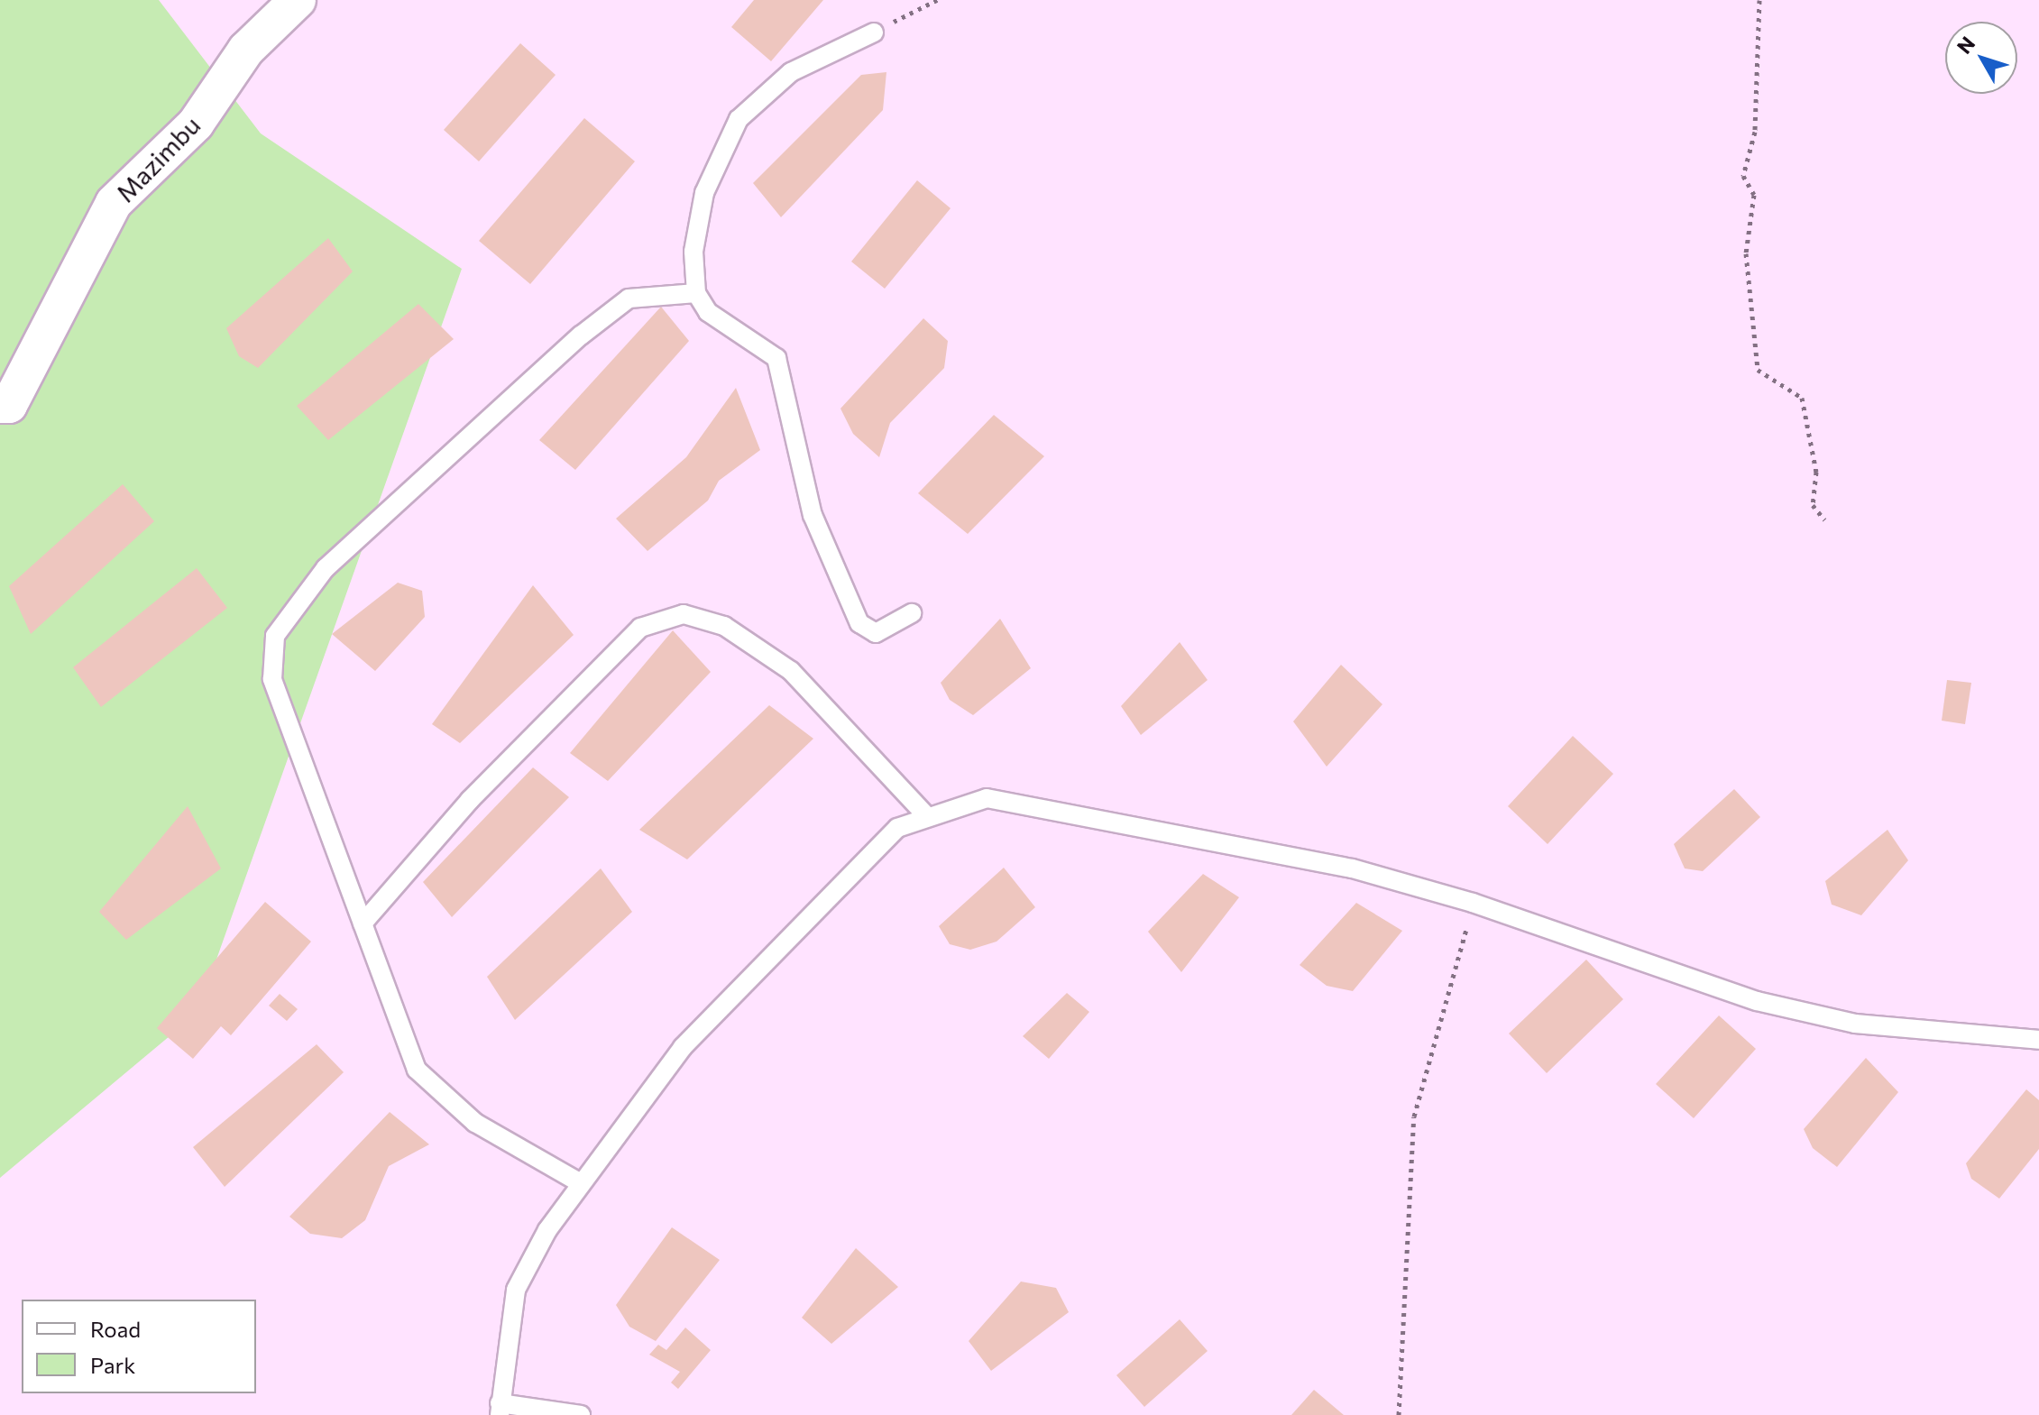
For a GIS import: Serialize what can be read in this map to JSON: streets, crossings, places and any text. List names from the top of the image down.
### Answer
{
  "streets": {
    "street": ["Mazimbu"]
  },
  "legend": ["Road", "Park"],
  "north": "top left"
}
